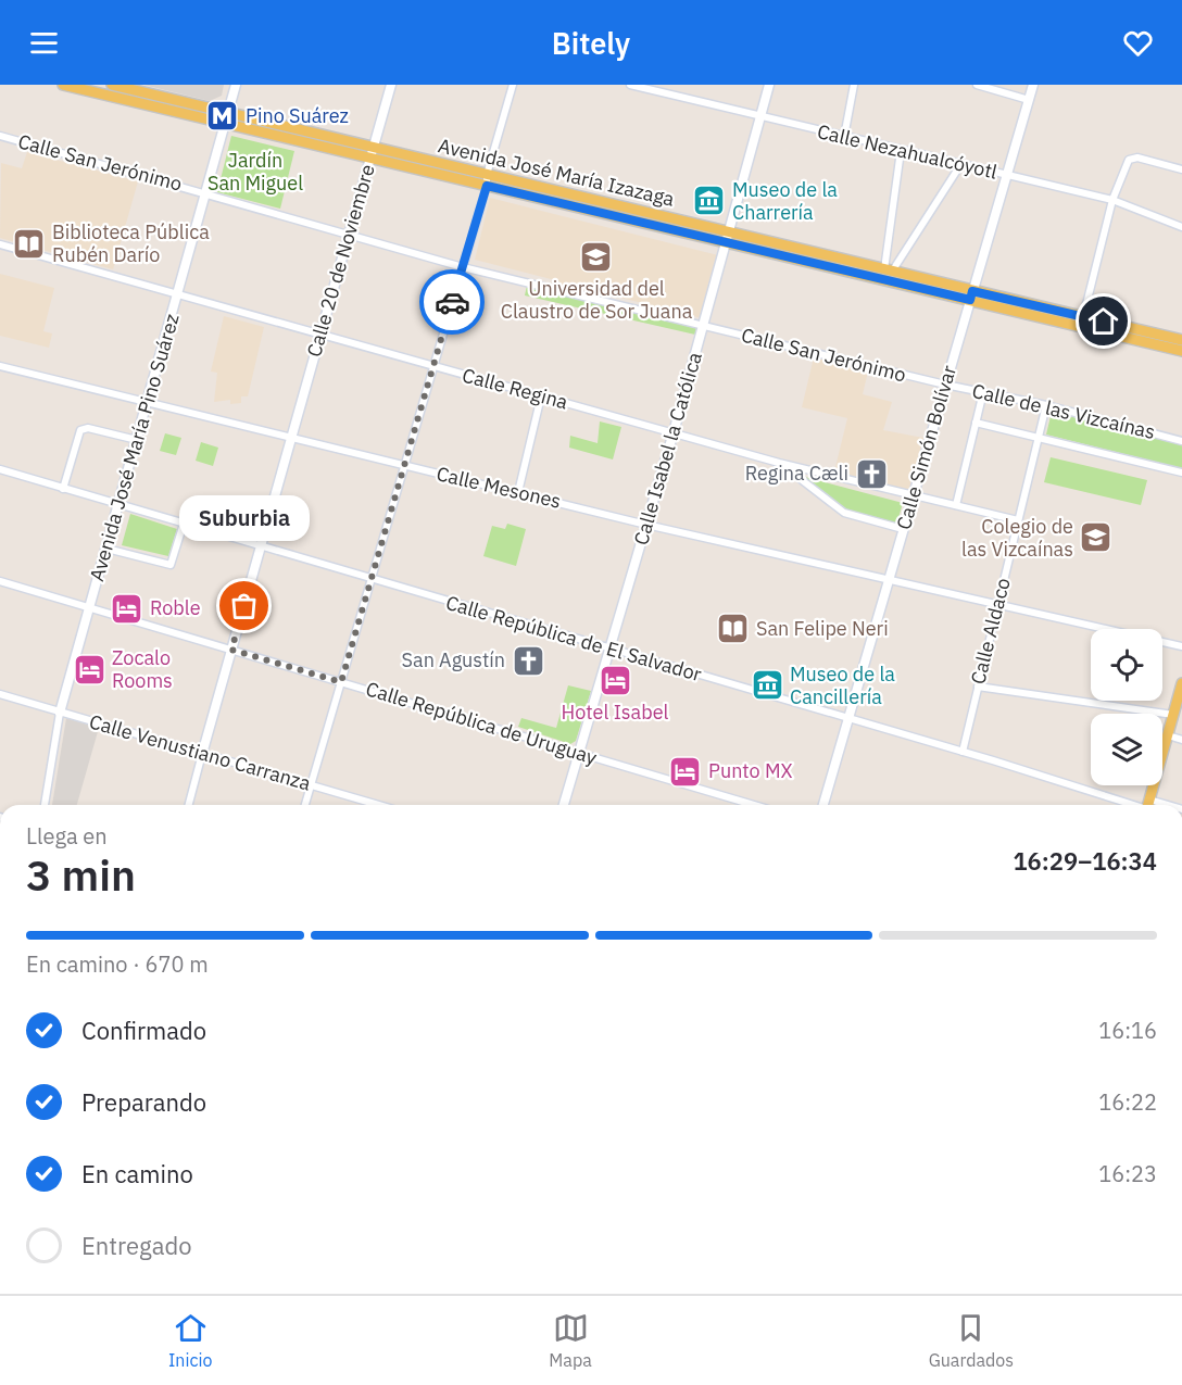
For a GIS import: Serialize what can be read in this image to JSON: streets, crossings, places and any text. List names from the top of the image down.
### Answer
{
  "streets": {
    "main road": ["Avenida José María Izazaga"],
    "street": [
      "Calle Nezahualcóyotl",
      "Calle San Jerónimo",
      "Calle 20 de Noviembre",
      "Calle Regina",
      "Calle de las Vizcaínas",
      "Avenida José María Pino Suárez",
      "Calle Simón Bolívar",
      "Calle Isabel la Católica",
      "Calle Mesones",
      "Calle Aldaco",
      "Calle República de El Salvador",
      "Calle República de Uruguay",
      "Calle Venustiano Carranza"
    ]
  },
  "crossings": [
    ["Calle Nezahualcóyotl", "Calle Simón Bolívar"],
    ["Calle Nezahualcóyotl", "Calle Isabel la Católica"],
    ["Calle San Jerónimo", "Calle 20 de Noviembre"],
    ["Calle San Jerónimo", "Calle de las Vizcaínas"],
    ["Calle San Jerónimo", "Avenida José María Pino Suárez"],
    ["Calle San Jerónimo", "Calle Simón Bolívar"],
    ["Calle San Jerónimo", "Calle Isabel la Católica"],
    ["Avenida José María Izazaga", "Calle 20 de Noviembre"],
    ["Avenida José María Izazaga", "Avenida José María Pino Suárez"],
    ["Avenida José María Izazaga", "Calle Simón Bolívar"],
    ["Avenida José María Izazaga", "Calle Isabel la Católica"],
    ["Calle 20 de Noviembre", "Calle Regina"],
    ["Calle 20 de Noviembre", "Calle Mesones"],
    ["Calle 20 de Noviembre", "Calle República de El Salvador"],
    ["Calle 20 de Noviembre", "Calle República de Uruguay"],
    ["Calle Regina", "Avenida José María Pino Suárez"],
    ["Calle Regina", "Calle Simón Bolívar"],
    ["Calle Regina", "Calle Isabel la Católica"],
    ["Calle de las Vizcaínas", "Calle Simón Bolívar"],
    ["Calle de las Vizcaínas", "Calle Aldaco"],
    ["Avenida José María Pino Suárez", "Calle Mesones"],
    ["Avenida José María Pino Suárez", "Calle República de El Salvador"],
    ["Avenida José María Pino Suárez", "Calle República de Uruguay"],
    ["Avenida José María Pino Suárez", "Calle Venustiano Carranza"],
    ["Calle Simón Bolívar", "Calle Mesones"],
    ["Calle Simón Bolívar", "Calle República de El Salvador"],
    ["Calle Isabel la Católica", "Calle Mesones"],
    ["Calle Isabel la Católica", "Calle República de El Salvador"],
    ["Calle Isabel la Católica", "Calle República de Uruguay"],
    ["Calle Mesones", "Calle Aldaco"],
    ["Calle Aldaco", "Calle República de El Salvador"]
  ],
  "parks": ["Jardín San Miguel"],
  "places": {
    "metro station": ["Pino Suárez"],
    "museum": ["Museo de la Charrería", "Museo de la Cancillería"],
    "library": ["Biblioteca Pública Rubén Darío", "San Felipe Neri"],
    "school or university": ["Universidad del Claustro de Sor Juana", "Colegio de las Vizcaínas"],
    "church": ["Regina Cæli", "San Agustín"],
    "other": ["Suburbia"],
    "hotel": [
      "Roble",
      "Zocalo Rooms",
      "Hotel Isabel",
      "Punto MX"
    ]
  },
  "page": {
    "header": "Bitely",
    "bubble": "Suburbia",
    "heading": ["3 min", "Llega en", "16:29–16:34"],
    "bar": "En camino · 670 m",
    "list": [
      ["Confirmado", "16:16"],
      ["Preparando", "16:22"],
      ["En camino", "16:23"],
      "Entregado"
    ],
    "tabs": ["Inicio", "Mapa", "Guardados"]
  }
}
